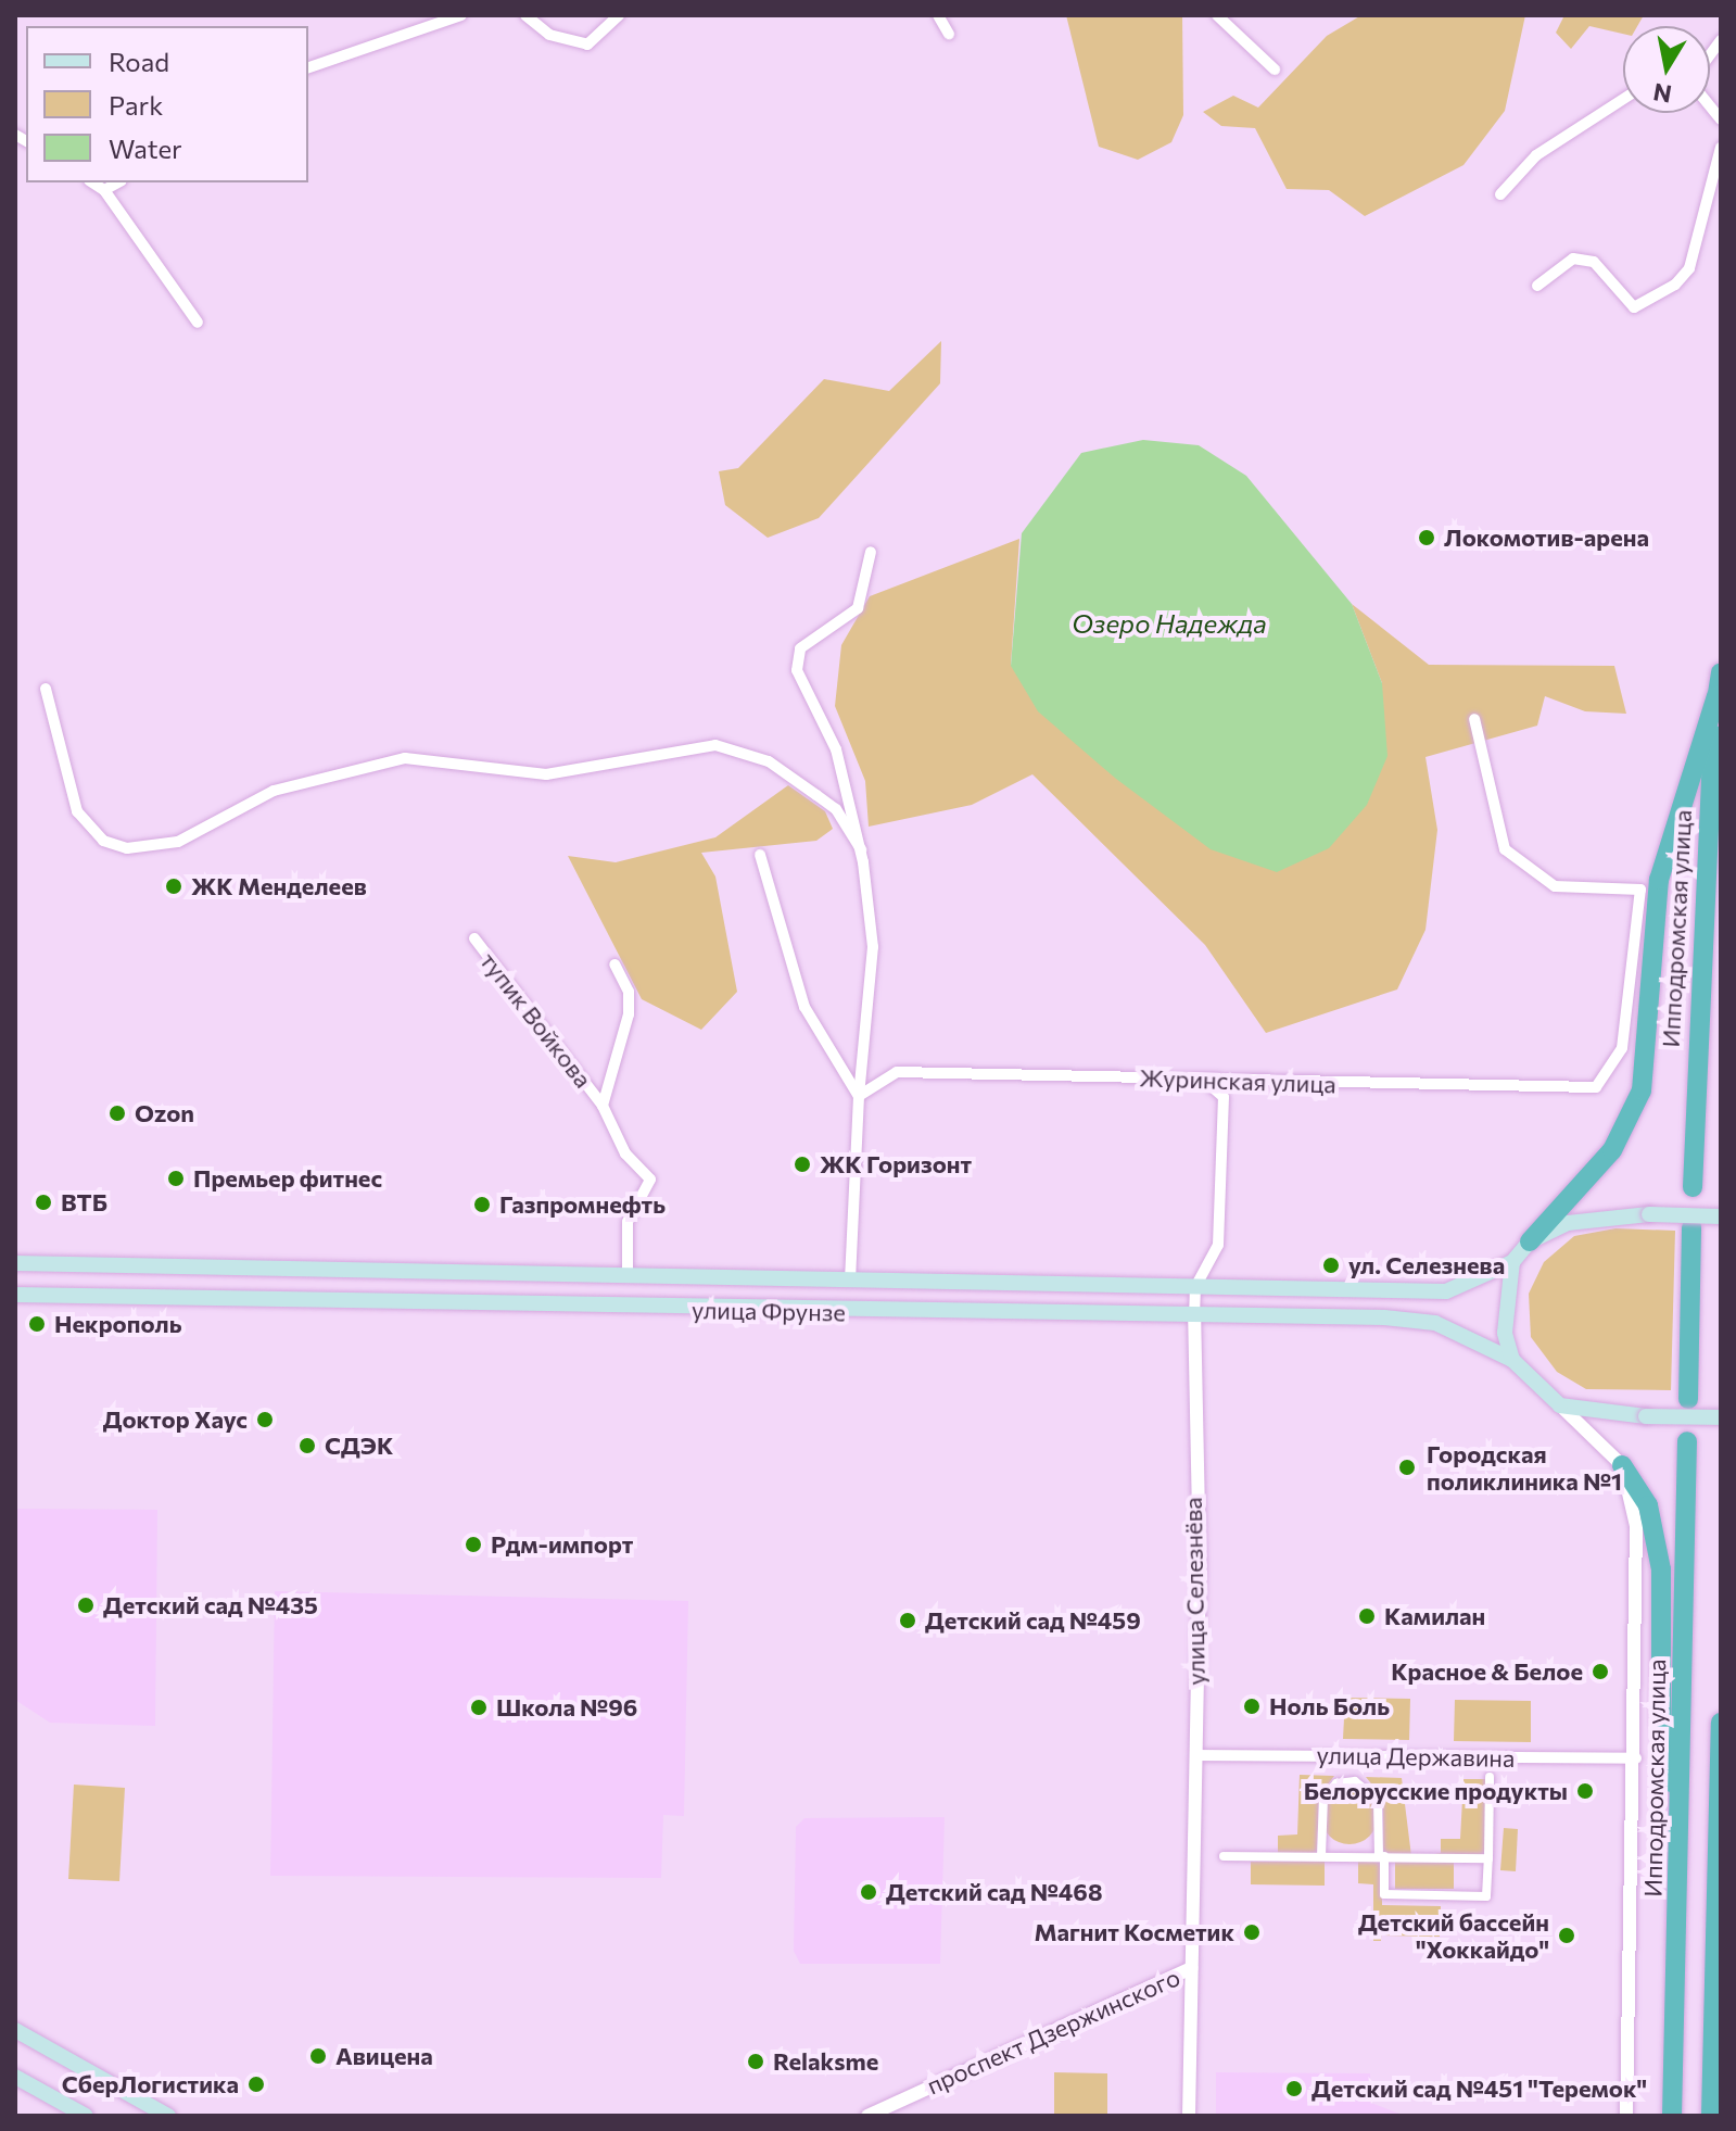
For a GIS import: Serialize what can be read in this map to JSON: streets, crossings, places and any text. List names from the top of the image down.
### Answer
{
  "streets": {
    "highway": ["Ипподромская улица"],
    "main road": ["улица Фрунзе"],
    "street": [
      "тупик Войкова",
      "Журинская улица",
      "улица Селезнёва",
      "улица Державина",
      "проспект Дзержинского"
    ]
  },
  "crossings": [
    ["Журинская улица", "улица Селезнёва"],
    ["улица Фрунзе", "улица Селезнёва"],
    ["улица Селезнёва", "улица Державина"],
    ["улица Селезнёва", "проспект Дзержинского"]
  ],
  "water": ["Озеро Надежда"],
  "places": [
    "Локомотив-арена",
    "ЖК Менделеев",
    "Ozon",
    "ЖК Горизонт",
    "Премьер фитнес",
    "ВТБ",
    "Газпромнефть",
    "ул. Селезнева",
    "Некрополь",
    "Доктор Хаус",
    "СДЭК",
    "Городская поликлиника №1",
    "Рдм-импорт",
    "Детский сад №435",
    "Камилан",
    "Детский сад №459",
    "Красное & Белое",
    "Ноль Боль",
    "Школа №96",
    "Белорусские продукты",
    "Детский сад №468",
    "Магнит Косметик",
    "Детский бассейн \"Хоккайдо\"",
    "Авицена",
    "Relaksme",
    "СберЛогистика",
    "Детский сад №451 \"Теремок\""
  ],
  "legend": ["Road", "Park", "Water"],
  "north": "bottom"
}
